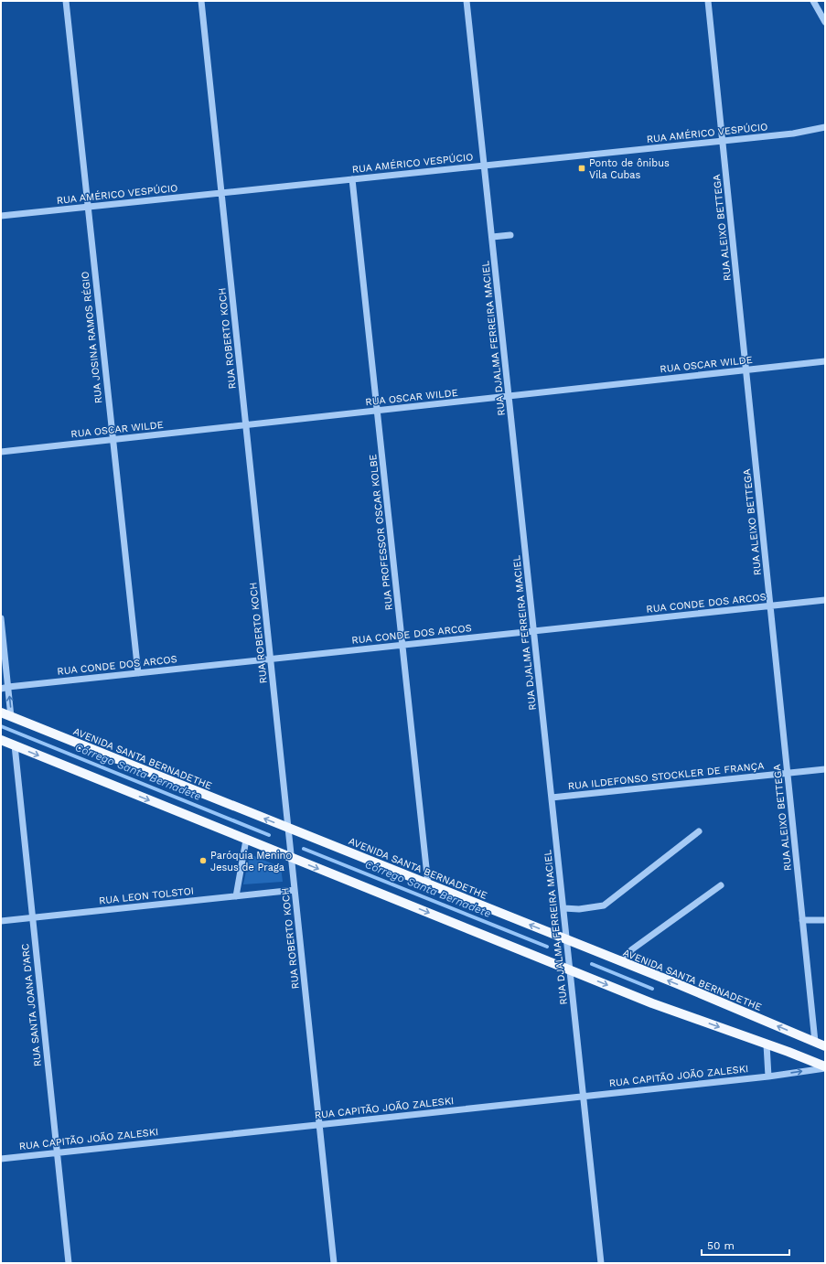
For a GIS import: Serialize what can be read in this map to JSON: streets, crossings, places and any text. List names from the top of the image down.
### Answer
{
  "streets": {
    "main road": ["AVENIDA SANTA BERNADETHE"],
    "street": [
      "RUA AMÉRICO VESPÚCIO",
      "RUA ALEIXO BETTEGA",
      "RUA JOSINA RAMOS RÉGIO",
      "RUA ROBERTO KOCH",
      "RUA DJALMA FERREIRA MACIEL",
      "RUA OSCAR WILDE",
      "RUA PROFESSOR OSCAR KOLBE",
      "RUA CONDE DOS ARCOS",
      "RUA ILDEFONSO STOCKLER DE FRANÇA",
      "RUA LEON TOLSTOI",
      "RUA SANTA JOANA D'ARC",
      "RUA CAPITÃO JOÃO ZALESKI"
    ]
  },
  "crossings": [
    ["RUA AMÉRICO VESPÚCIO", "RUA ALEIXO BETTEGA"],
    ["RUA AMÉRICO VESPÚCIO", "RUA JOSINA RAMOS RÉGIO"],
    ["RUA AMÉRICO VESPÚCIO", "RUA ROBERTO KOCH"],
    ["RUA AMÉRICO VESPÚCIO", "RUA DJALMA FERREIRA MACIEL"],
    ["RUA AMÉRICO VESPÚCIO", "RUA PROFESSOR OSCAR KOLBE"],
    ["RUA ALEIXO BETTEGA", "RUA OSCAR WILDE"],
    ["RUA ALEIXO BETTEGA", "RUA CONDE DOS ARCOS"],
    ["RUA ALEIXO BETTEGA", "AVENIDA SANTA BERNADETHE"],
    ["RUA ALEIXO BETTEGA", "RUA ILDEFONSO STOCKLER DE FRANÇA"],
    ["RUA JOSINA RAMOS RÉGIO", "RUA OSCAR WILDE"],
    ["RUA JOSINA RAMOS RÉGIO", "RUA CONDE DOS ARCOS"],
    ["RUA ROBERTO KOCH", "RUA OSCAR WILDE"],
    ["RUA ROBERTO KOCH", "RUA CONDE DOS ARCOS"],
    ["RUA ROBERTO KOCH", "AVENIDA SANTA BERNADETHE"],
    ["RUA ROBERTO KOCH", "RUA LEON TOLSTOI"],
    ["RUA ROBERTO KOCH", "RUA CAPITÃO JOÃO ZALESKI"],
    ["RUA DJALMA FERREIRA MACIEL", "RUA OSCAR WILDE"],
    ["RUA DJALMA FERREIRA MACIEL", "RUA CONDE DOS ARCOS"],
    ["RUA DJALMA FERREIRA MACIEL", "AVENIDA SANTA BERNADETHE"],
    ["RUA DJALMA FERREIRA MACIEL", "RUA ILDEFONSO STOCKLER DE FRANÇA"],
    ["RUA DJALMA FERREIRA MACIEL", "RUA CAPITÃO JOÃO ZALESKI"],
    ["RUA OSCAR WILDE", "RUA PROFESSOR OSCAR KOLBE"],
    ["RUA PROFESSOR OSCAR KOLBE", "RUA CONDE DOS ARCOS"],
    ["RUA PROFESSOR OSCAR KOLBE", "AVENIDA SANTA BERNADETHE"],
    ["RUA LEON TOLSTOI", "RUA SANTA JOANA D'ARC"],
    ["RUA SANTA JOANA D'ARC", "RUA CAPITÃO JOÃO ZALESKI"]
  ],
  "water": ["Córrego Santa Bernadete"],
  "places": {
    "transit": ["Ponto de ônibus Vila Cubas"],
    "other": ["Paróquia Menino Jesus de Praga"]
  },
  "scale_bar": "50 m"
}
